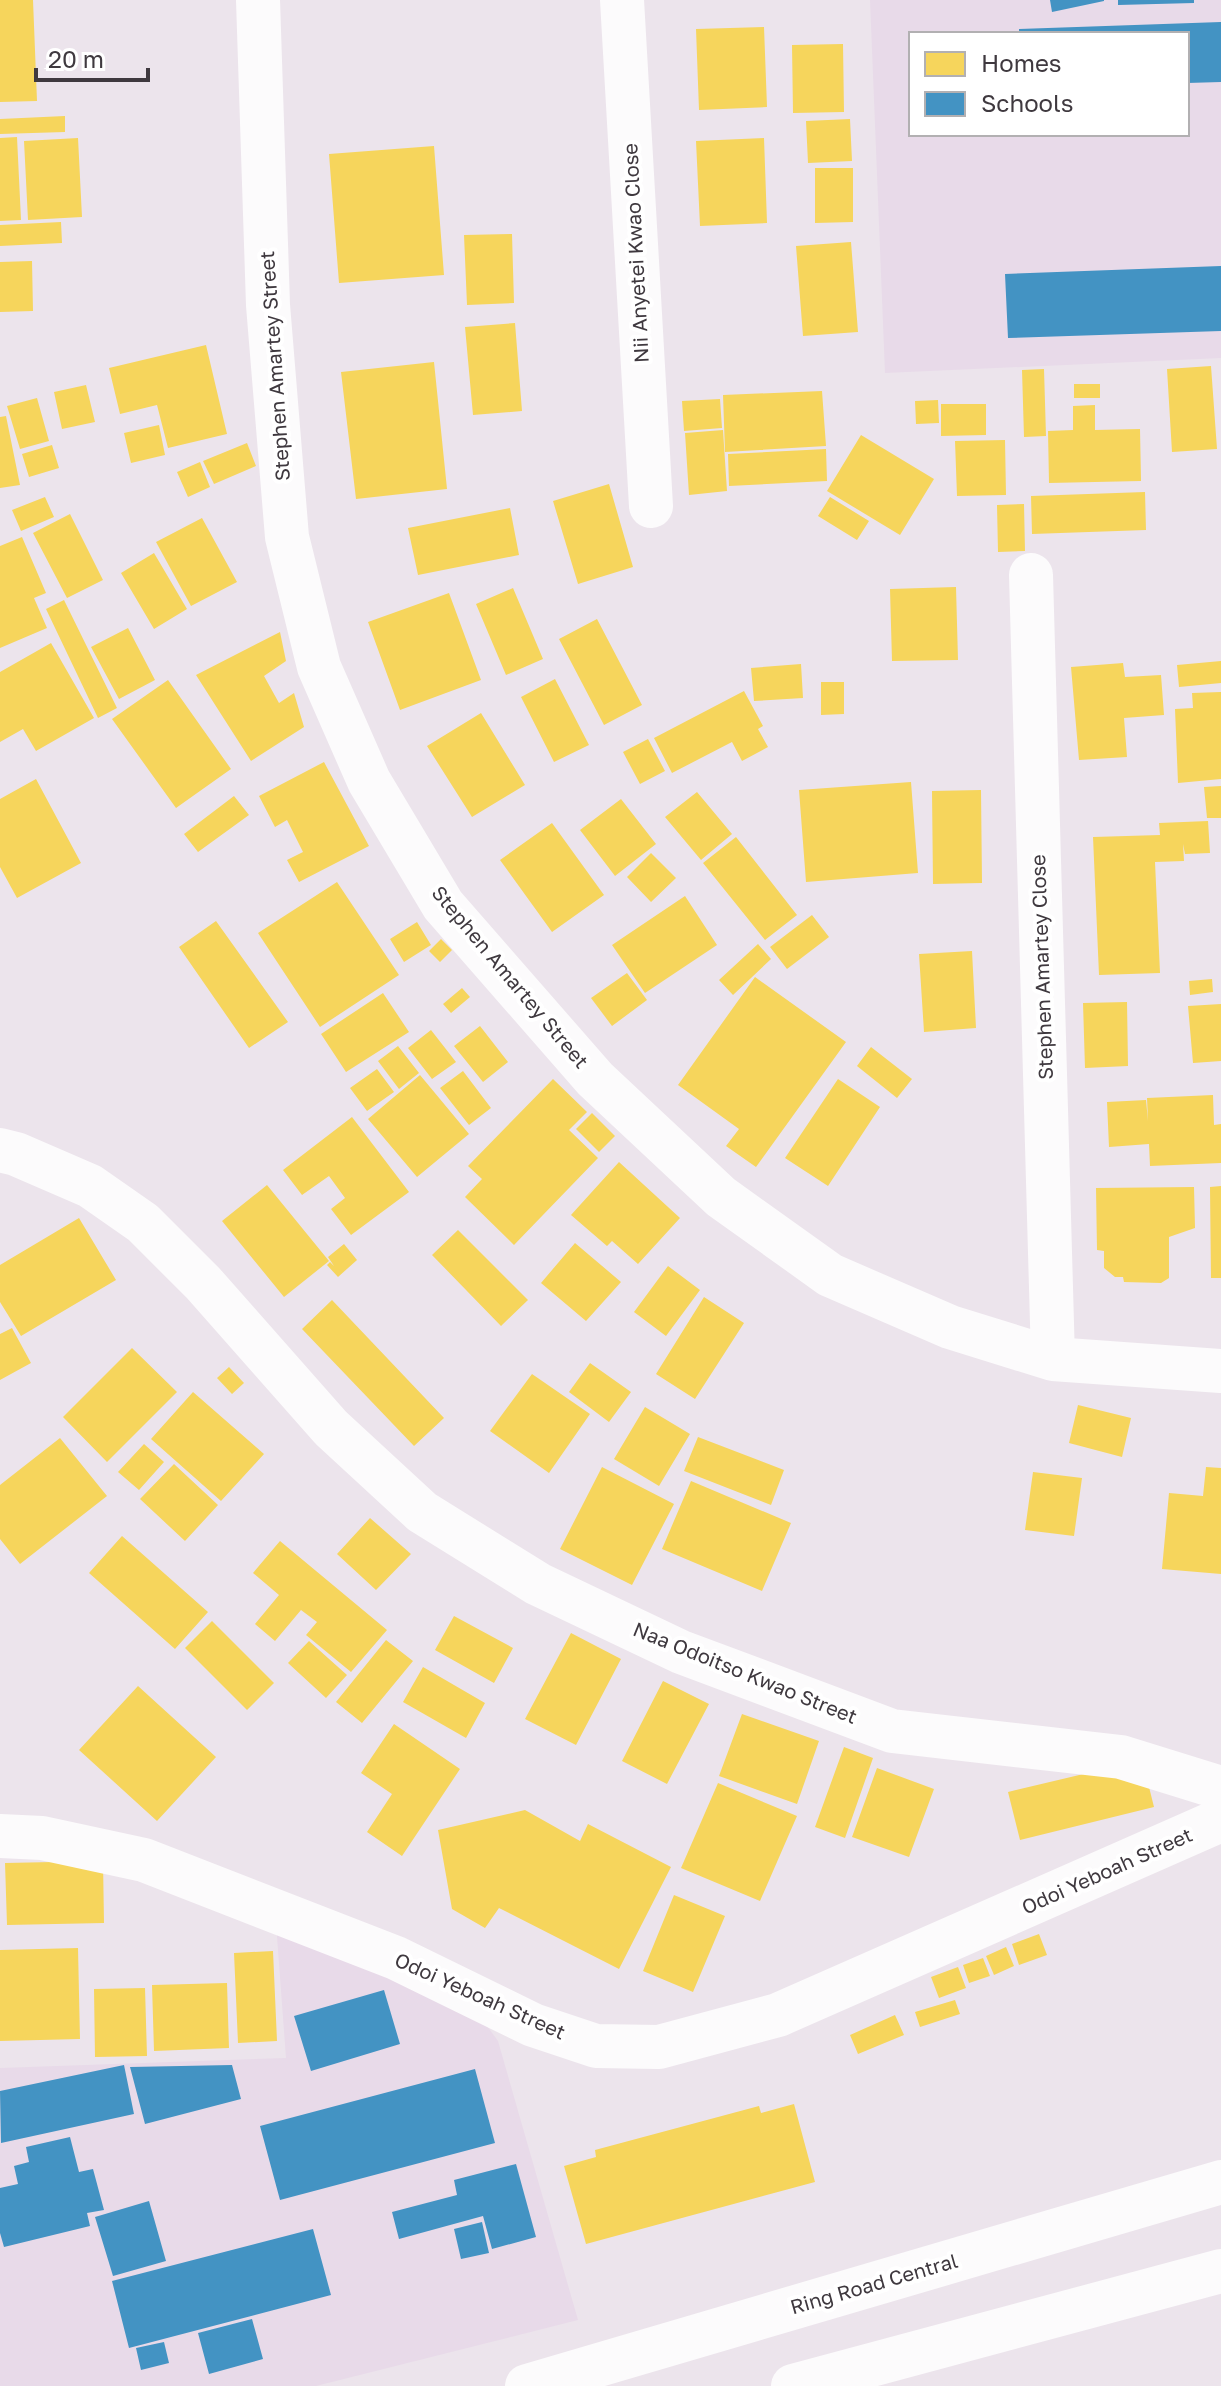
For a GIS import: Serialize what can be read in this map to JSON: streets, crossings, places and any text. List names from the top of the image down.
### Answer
{
  "streets": {
    "street": [
      "Nii Anyetei Kwao Close",
      "Stephen Amartey Street",
      "Stephen Amartey Close",
      "Naa Odoitso Kwao Street",
      "Odoi Yeboah Street",
      "Ring Road Central"
    ]
  },
  "crossings": [
    ["Stephen Amartey Street", "Stephen Amartey Close"]
  ],
  "legend": ["Homes", "Schools"],
  "scale_bar": "20 m"
}
